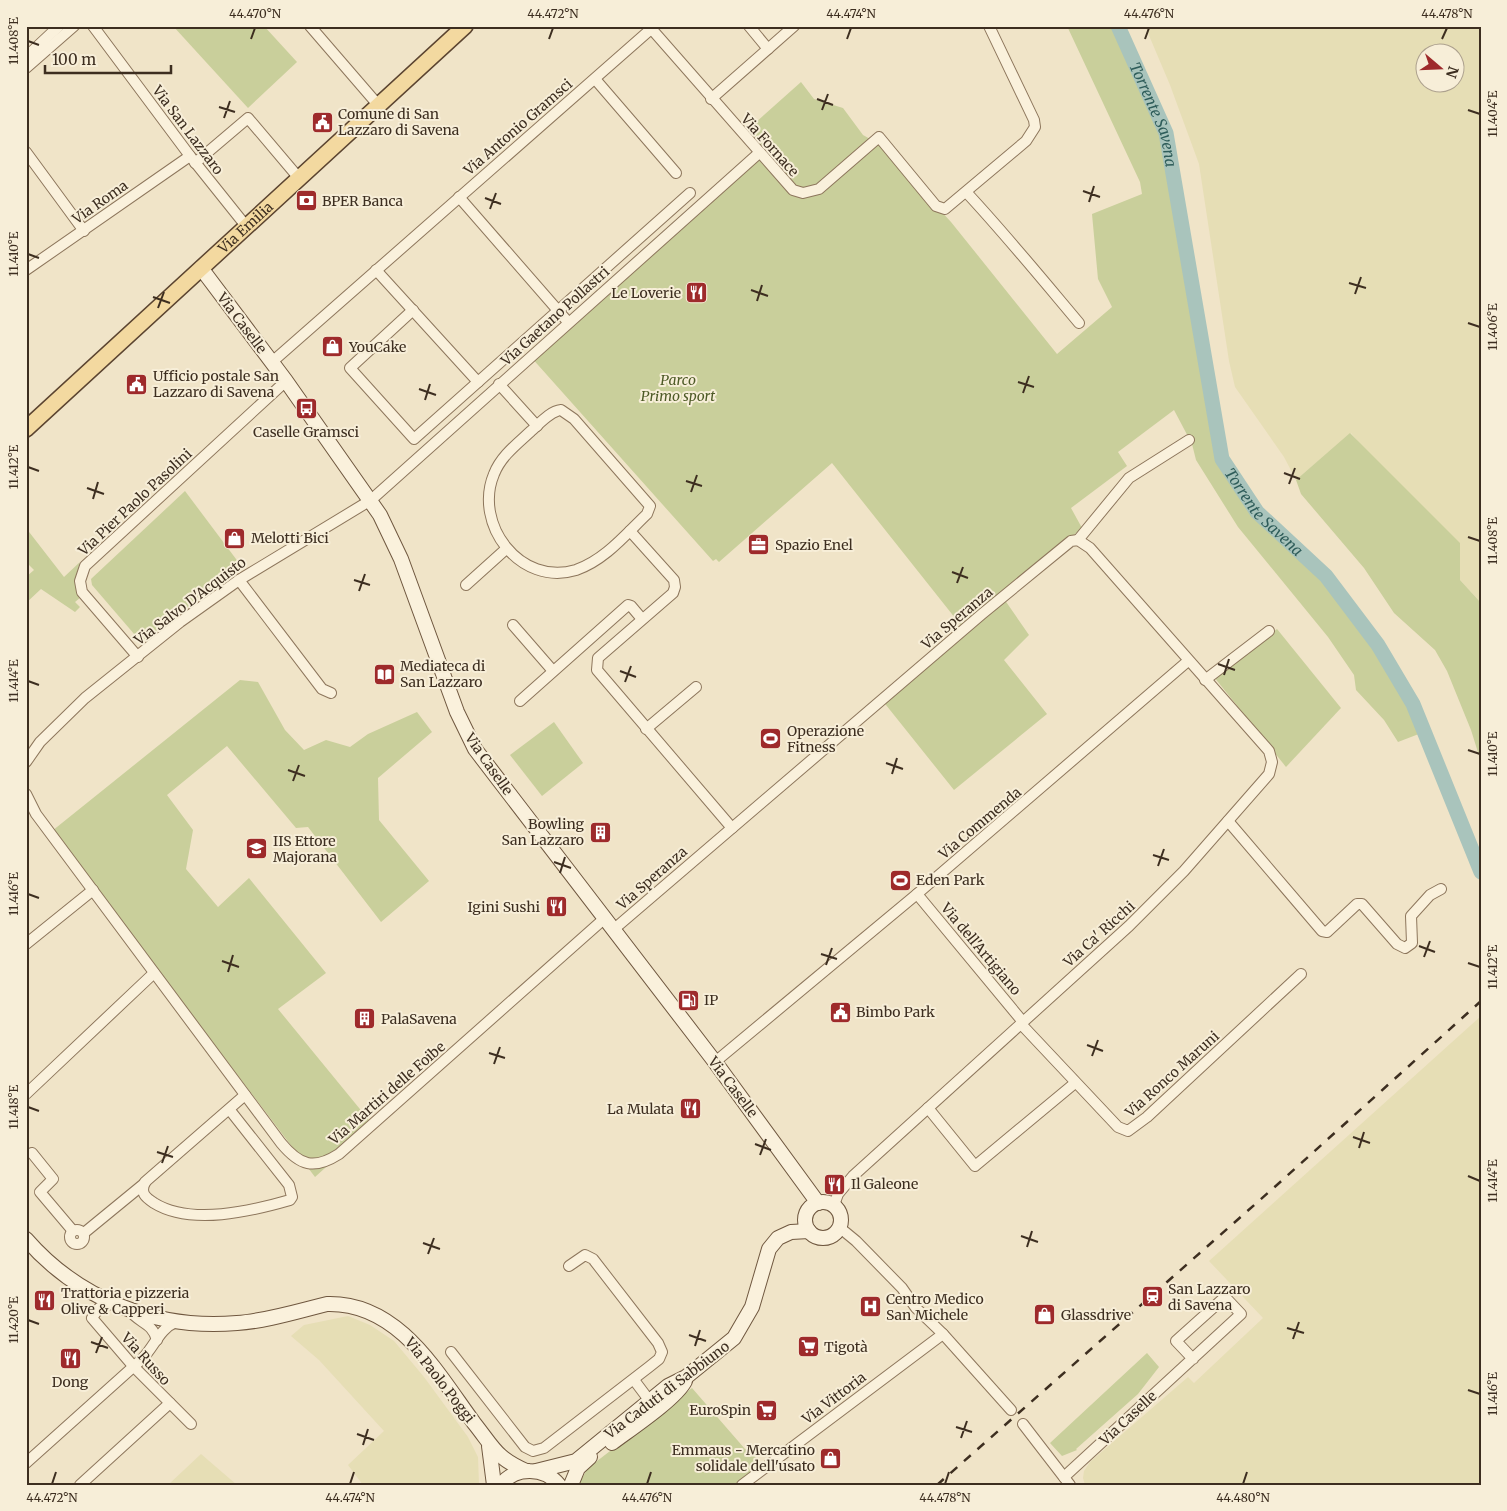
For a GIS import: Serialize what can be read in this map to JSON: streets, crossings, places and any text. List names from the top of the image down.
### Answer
{
  "streets": {
    "main road": ["Via Emilia"],
    "street": [
      "Via Antonio Gramsci",
      "Via San Lazzaro",
      "Via Fornace",
      "Via Roma",
      "Via Gaetano Pollastri",
      "Via Caselle",
      "Via Pier Paolo Pasolini",
      "Via Salvo D'Acquisto",
      "Via Speranza",
      "Via Commenda",
      "Via Ca' Ricchi",
      "Via dell'Artigiano",
      "Via Ronco Maruni",
      "Via Martiri delle Foibe",
      "Via Russo",
      "Via Paolo Poggi",
      "Via Caduti di Sabbiuno",
      "Via Vittoria"
    ]
  },
  "crossings": [
    ["Via Antonio Gramsci", "Via Fornace"],
    ["Via Antonio Gramsci", "Via Caselle"],
    ["Via San Lazzaro", "Via Roma"],
    ["Via San Lazzaro", "Via Emilia"],
    ["Via Fornace", "Via Gaetano Pollastri"],
    ["Via Roma", "Via Emilia"],
    ["Via Emilia", "Via Caselle"],
    ["Via Gaetano Pollastri", "Via Caselle"],
    ["Via Gaetano Pollastri", "Via Salvo D'Acquisto"],
    ["Via Caselle", "Via Pier Paolo Pasolini"],
    ["Via Caselle", "Via Salvo D'Acquisto"],
    ["Via Caselle", "Via Speranza"],
    ["Via Caselle", "Via Commenda"],
    ["Via Caselle", "Via Ca' Ricchi"],
    ["Via Caselle", "Via Martiri delle Foibe"],
    ["Via Caselle", "Via Caduti di Sabbiuno"],
    ["Via Pier Paolo Pasolini", "Via Salvo D'Acquisto"],
    ["Via Speranza", "Via Martiri delle Foibe"],
    ["Via Commenda", "Via dell'Artigiano"],
    ["Via Ca' Ricchi", "Via dell'Artigiano"],
    ["Via Ca' Ricchi", "Via Ronco Maruni"],
    ["Via Ca' Ricchi", "Via Caduti di Sabbiuno"],
    ["Via dell'Artigiano", "Via Ronco Maruni"]
  ],
  "water": ["Torrente Savena"],
  "parks": ["Parco Primo sport"],
  "places": {
    "public building": ["Comune di San Lazzaro di Savena", "Ufficio postale San Lazzaro di Savena", "Bimbo Park"],
    "bank": ["BPER Banca"],
    "restaurant": [
      "Le Loverie",
      "Igini Sushi",
      "La Mulata",
      "Il Galeone",
      "Trattoria e pizzeria Olive & Capperi",
      "Dong"
    ],
    "shop": [
      "YouCake",
      "Melotti Bici",
      "Glassdrive",
      "Emmaus - Mercatino solidale dell'usato"
    ],
    "bus stop": ["Caselle Gramsci"],
    "office": ["Spazio Enel"],
    "library": ["Mediateca di San Lazzaro"],
    "sports": ["Operazione Fitness", "Eden Park"],
    "building": ["Bowling San Lazzaro", "PalaSavena"],
    "school or university": ["IIS Ettore Majorana"],
    "fuel station": ["IP"],
    "station": ["San Lazzaro di Savena"],
    "hospital": ["Centro Medico San Michele"],
    "supermarket": ["Tigotà", "EuroSpin"]
  },
  "scale_bar": "100 m",
  "north": "right",
  "coordinates": [
    "44.470°N",
    "44.472°N",
    "44.474°N",
    "44.476°N",
    "44.478°N",
    "11.408°E",
    "11.404°E",
    "11.410°E",
    "11.406°E",
    "11.412°E",
    "11.414°E",
    "11.416°E",
    "11.418°E",
    "11.420°E",
    "44.480°N"
  ]
}
